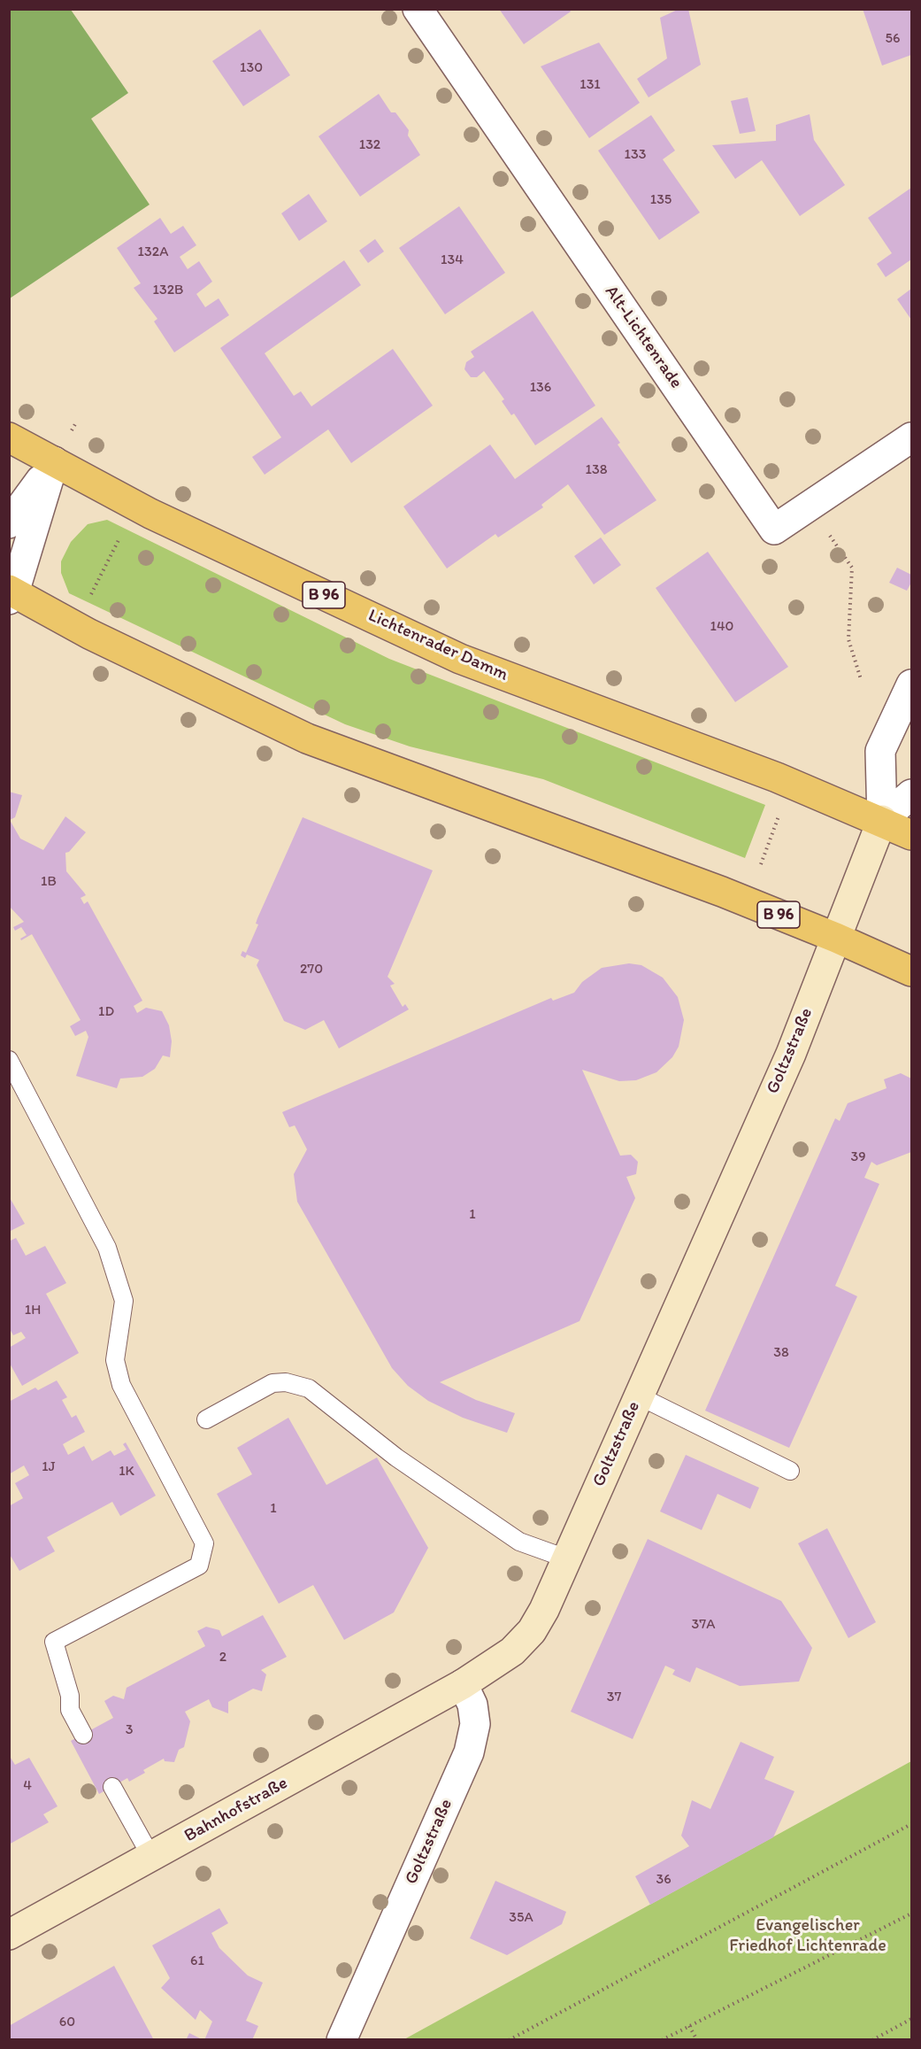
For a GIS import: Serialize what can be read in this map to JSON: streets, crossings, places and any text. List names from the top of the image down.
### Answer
{
  "streets": {
    "main road": ["B 96", "Lichtenrader Damm"],
    "street": ["Alt-Lichtenrade", "Goltzstraße", "Bahnhofstraße"]
  },
  "crossings": [
    ["B 96", "Lichtenrader Damm"],
    ["B 96", "Goltzstraße"],
    ["Lichtenrader Damm", "Goltzstraße"],
    ["Goltzstraße", "Bahnhofstraße"]
  ],
  "parks": ["Evangelischer Friedhof Lichtenrade"],
  "house_numbers": [
    "56",
    "130",
    "131",
    "132",
    "133",
    "135",
    "132A",
    "134",
    "132B",
    "136",
    "138",
    "140",
    "1B",
    "270",
    "1D",
    "39",
    "1",
    "1H",
    "38",
    "1J",
    "1K",
    "1",
    "37A",
    "2",
    "37",
    "3",
    "4",
    "36",
    "35A",
    "61",
    "60"
  ]
}
